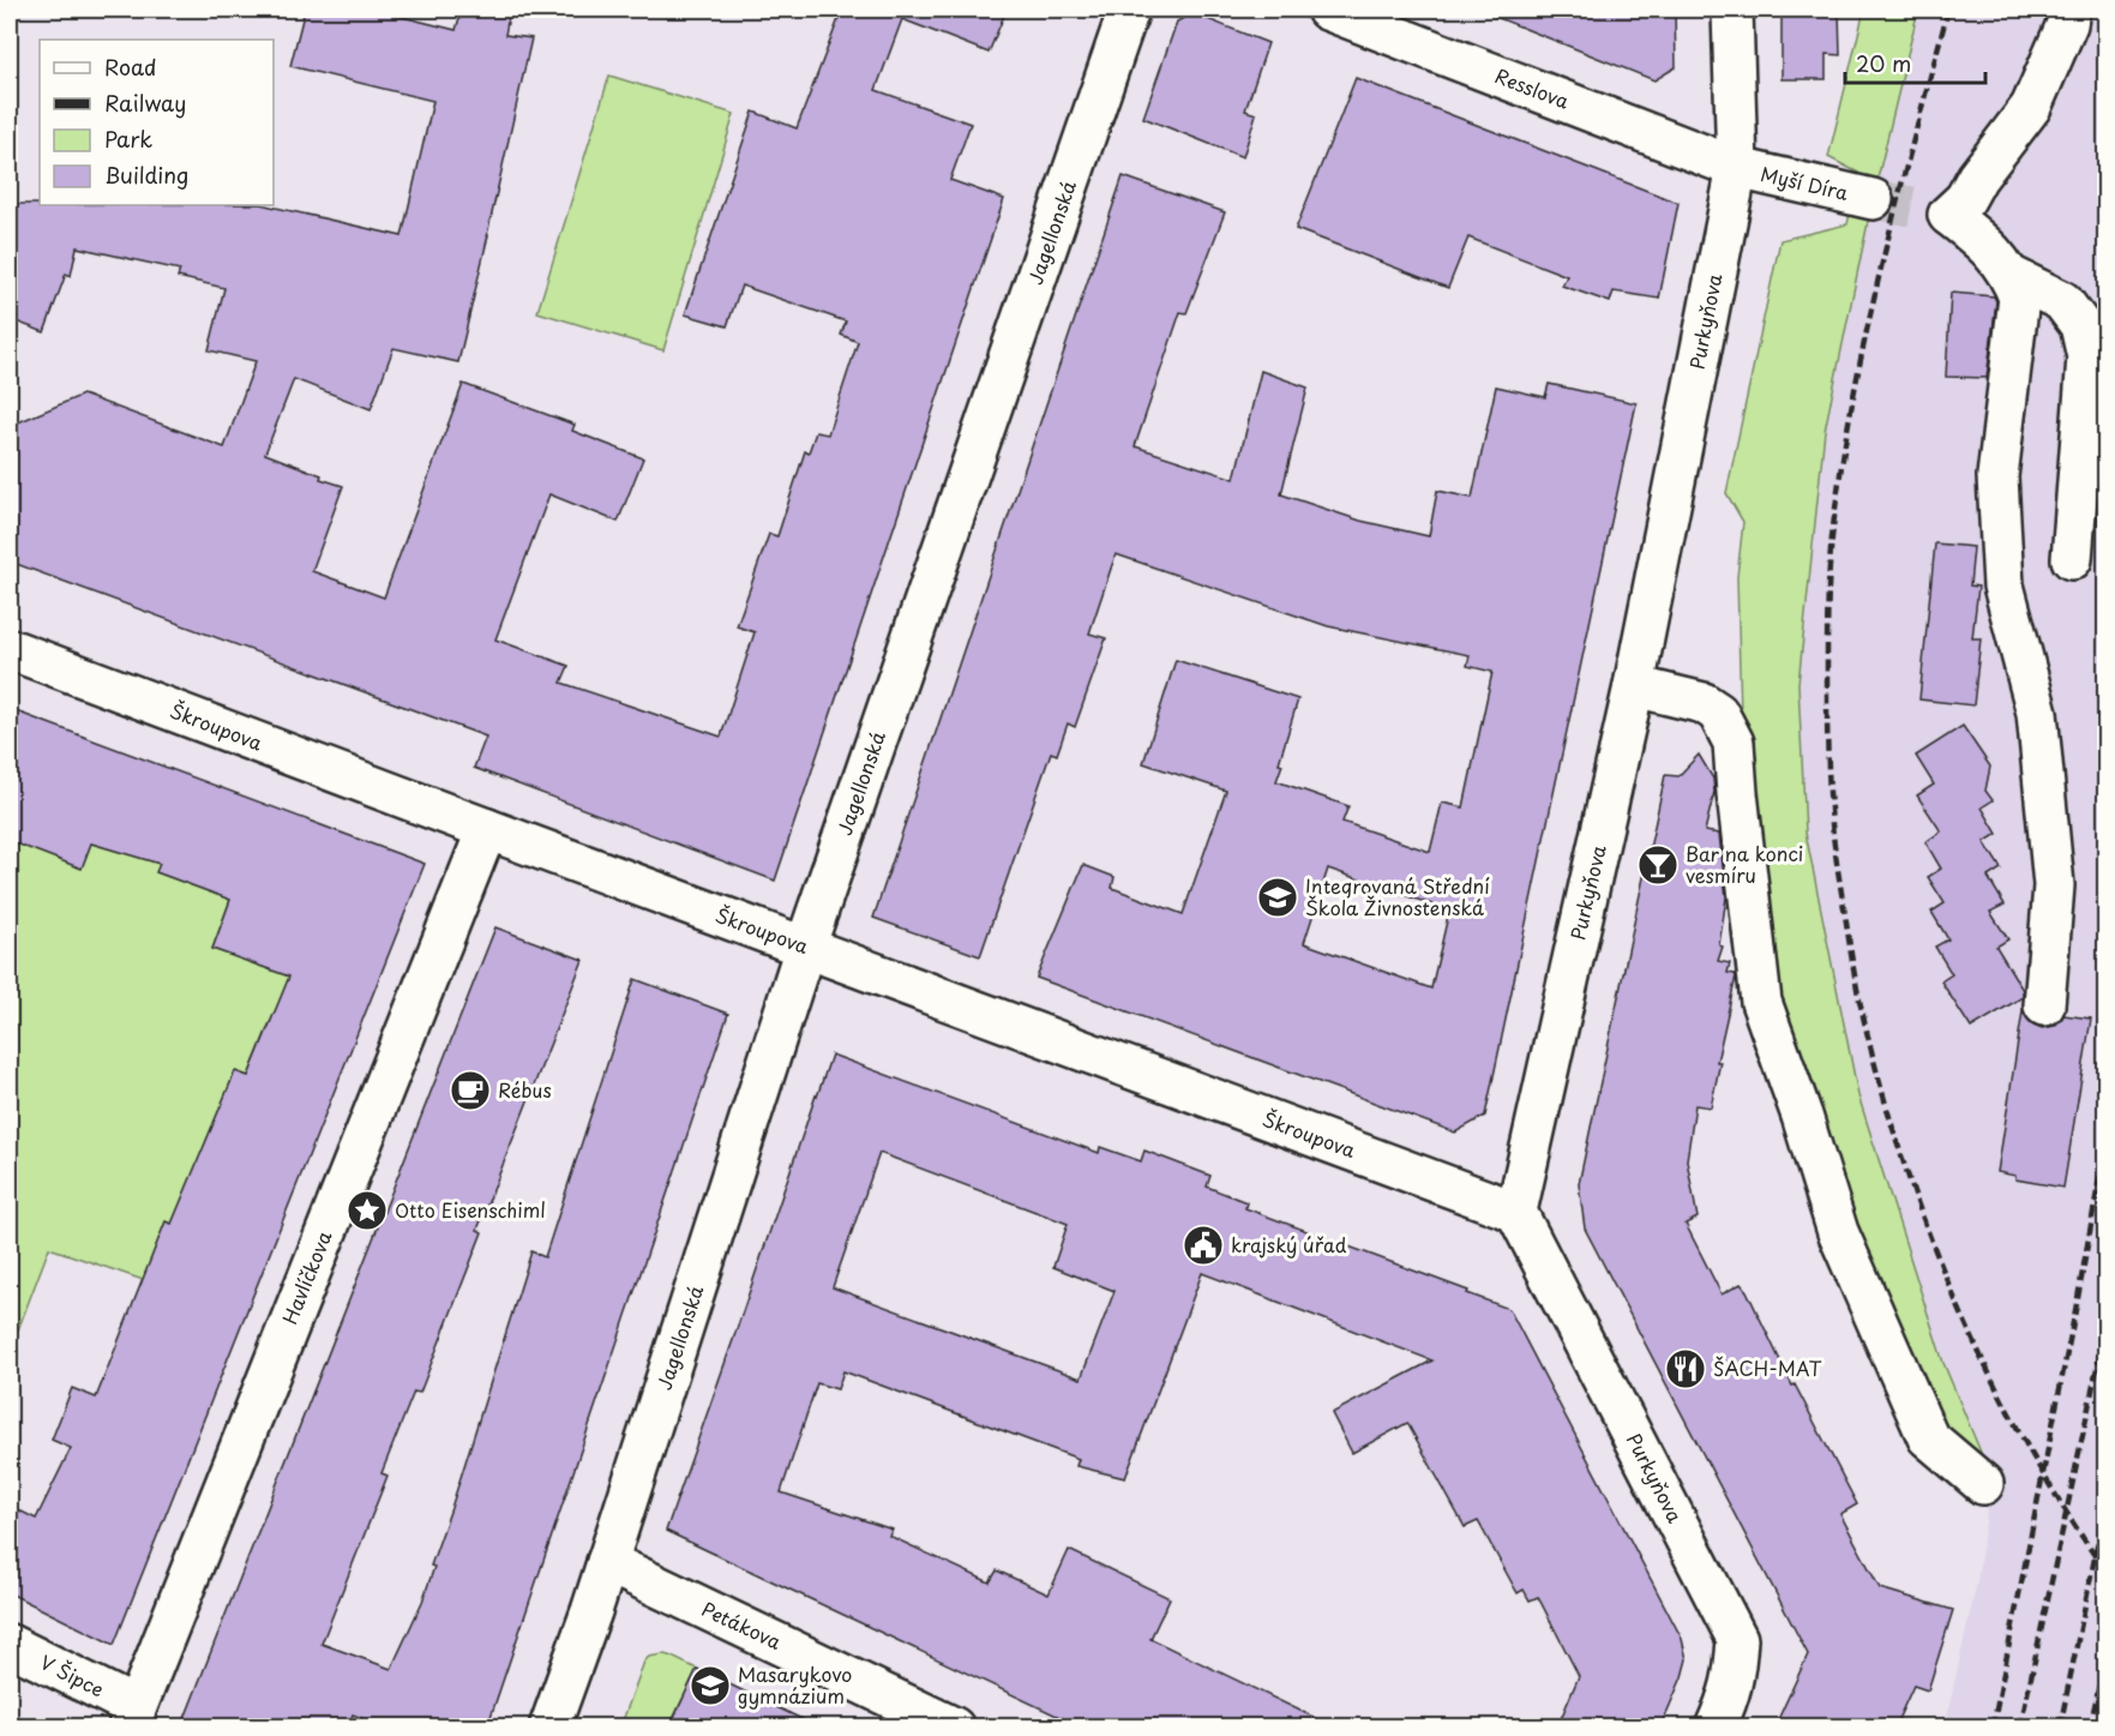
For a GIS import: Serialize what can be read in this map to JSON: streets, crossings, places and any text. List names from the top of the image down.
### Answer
{
  "streets": {
    "street": [
      "Resslova",
      "Myší Díra",
      "Jagellonská",
      "Purkyňova",
      "Škroupova",
      "Havlíčkova",
      "Petákova",
      "V Šipce"
    ]
  },
  "crossings": [
    ["Resslova", "Myší Díra"],
    ["Resslova", "Purkyňova"],
    ["Myší Díra", "Purkyňova"],
    ["Jagellonská", "Škroupova"],
    ["Jagellonská", "Petákova"],
    ["Purkyňova", "Škroupova"],
    ["Škroupova", "Havlíčkova"],
    ["Havlíčkova", "V Šipce"]
  ],
  "places": {
    "bar": ["Bar na konci vesmíru"],
    "school or university": ["Integrovaná Střední Škola Živnostenská", "Masarykovo gymnázium"],
    "cafe": ["Rébus"],
    "place": ["Otto Eisenschiml"],
    "public building": ["krajský úřad"],
    "restaurant": ["ŠACH-MAT"]
  },
  "legend": [
    "Road",
    "Railway",
    "Park",
    "Building"
  ],
  "scale_bar": "20 m"
}
